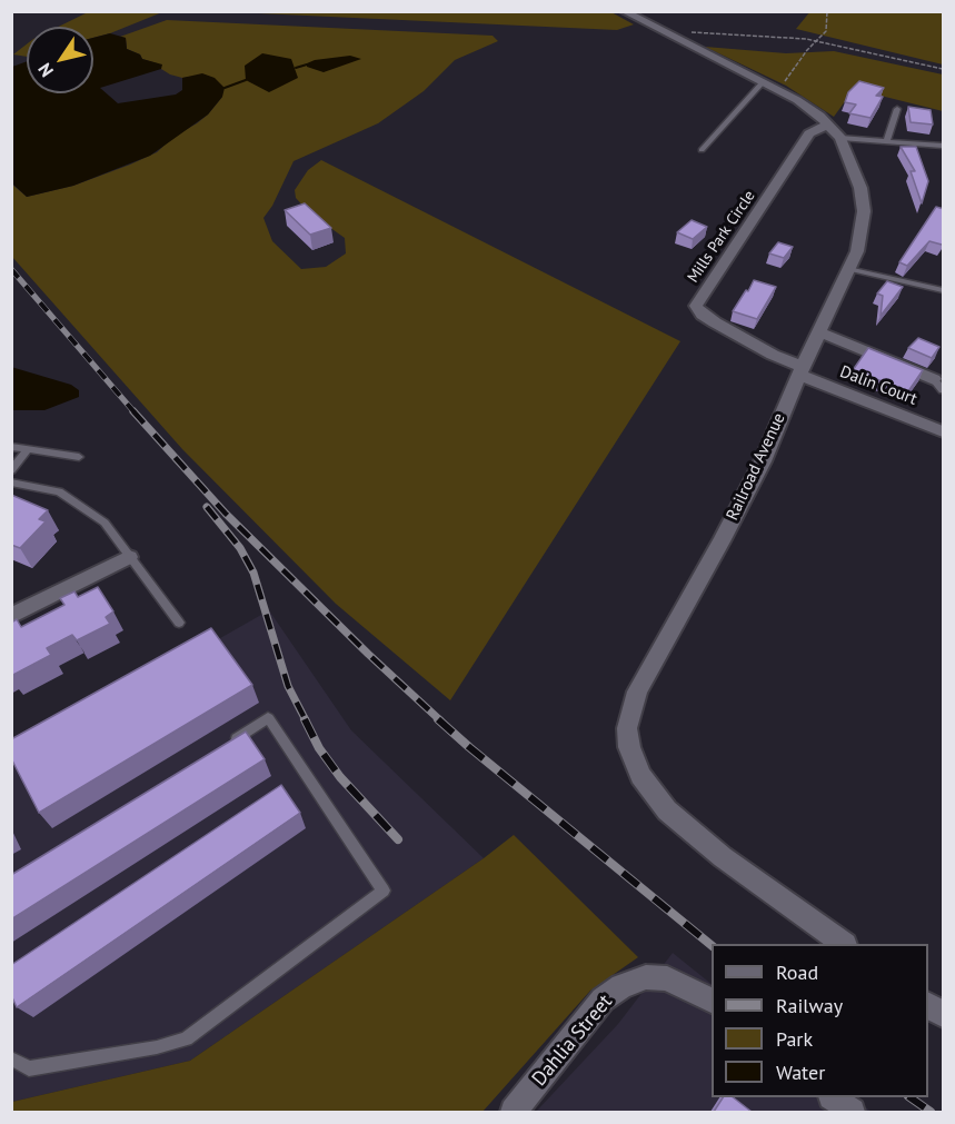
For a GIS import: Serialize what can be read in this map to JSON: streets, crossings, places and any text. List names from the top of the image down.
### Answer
{
  "streets": {
    "street": [
      "Mills Park Circle",
      "Dalin Court",
      "Railroad Avenue",
      "Dahlia Street"
    ]
  },
  "crossings": [
    ["Mills Park Circle", "Dalin Court"],
    ["Mills Park Circle", "Railroad Avenue"],
    ["Dalin Court", "Railroad Avenue"]
  ],
  "legend": [
    "Road",
    "Railway",
    "Park",
    "Water"
  ],
  "north": "bottom left"
}
